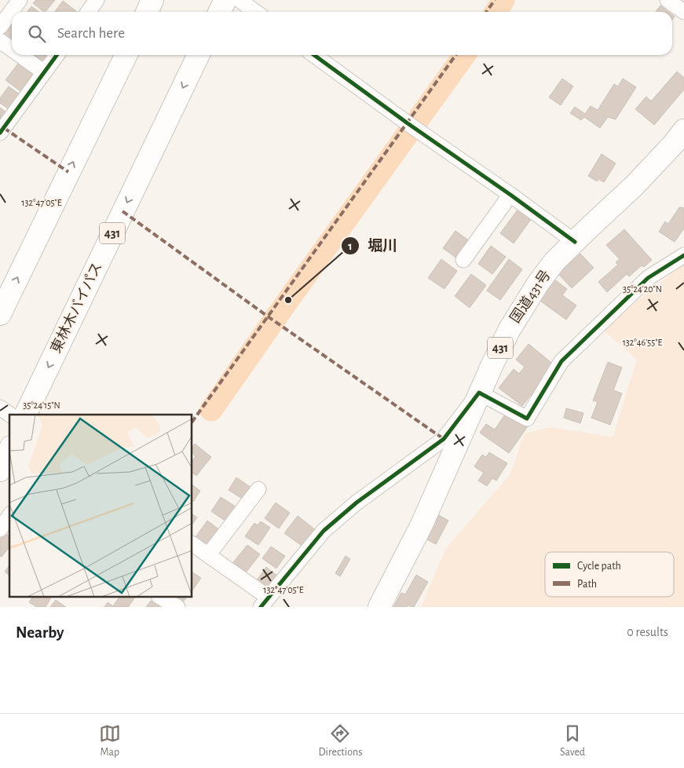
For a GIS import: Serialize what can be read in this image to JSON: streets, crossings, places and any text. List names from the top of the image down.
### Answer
{
  "streets": {
    "highway": ["431", "国道431号", "東林木バイパス"]
  },
  "places": ["堀川"],
  "legend": ["Cycle path", "Path"],
  "page": {
    "search": "Search here",
    "heading": ["Nearby", "0 results"],
    "nav": ["Map", "Directions", "Saved"]
  },
  "coordinates": [
    "132°47'05\"E",
    "35°24'20\"N",
    "132°46'55\"E",
    "35°24'15\"N"
  ]
}
